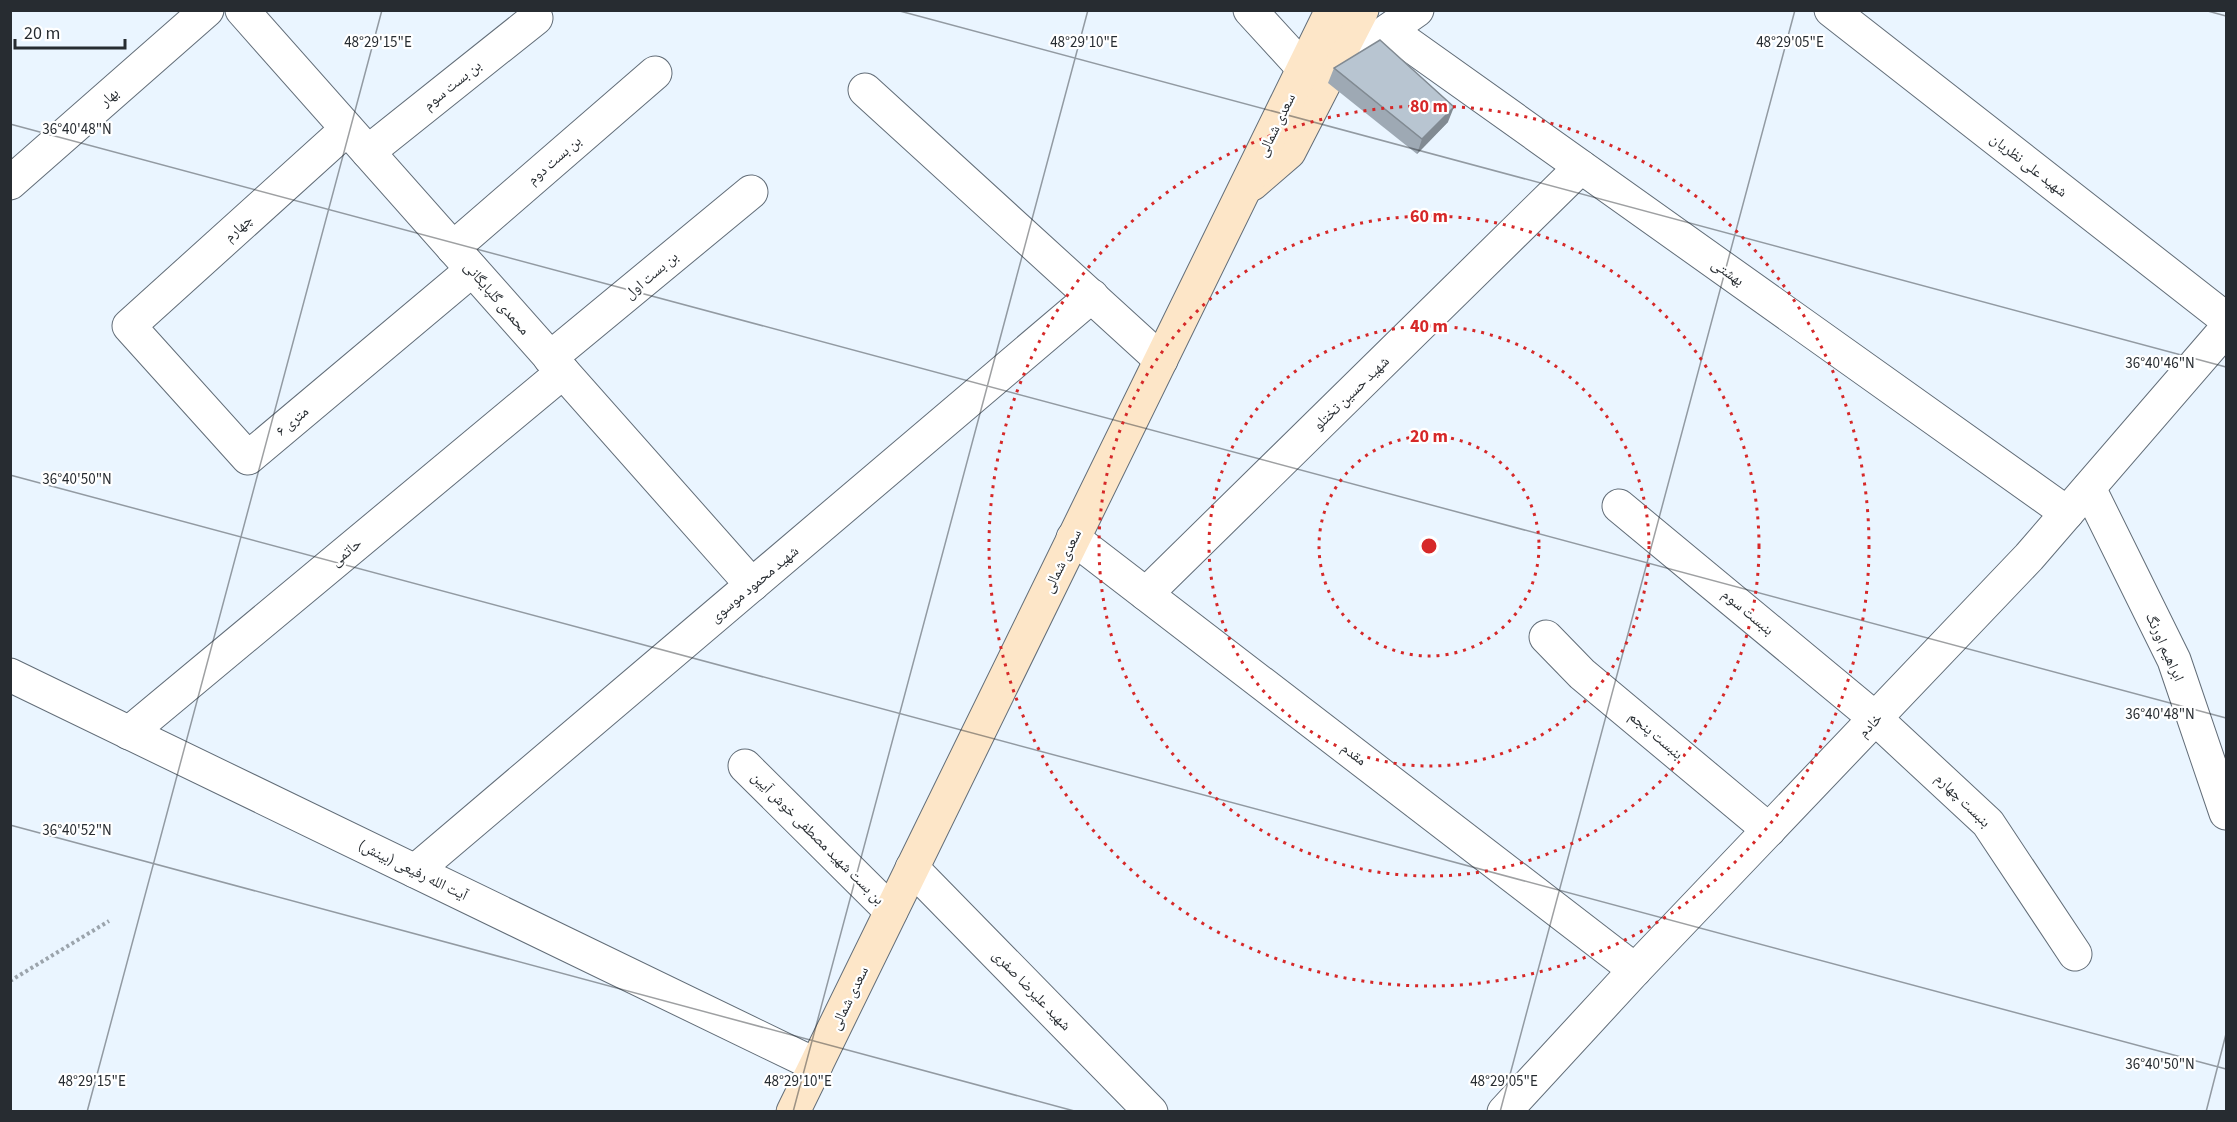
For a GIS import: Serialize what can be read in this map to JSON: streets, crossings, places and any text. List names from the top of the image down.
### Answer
{
  "streets": {
    "main road": ["سعدی شمالی"],
    "street": [
      "بن بست سوم",
      "بهار",
      "بن بست دوم",
      "شهید علی نظریان",
      "چهارم",
      "بهشتی",
      "بن بست اول",
      "محمدی گلپایگانی",
      "شهید حسین تختلو",
      "۶ متری",
      "حاتمی",
      "شهید محمود موسوی",
      "بنبست سوم",
      "ابراهیم اورنگ",
      "خادم",
      "بنبست پنجم",
      "مقدم",
      "بنبست چهارم",
      "بن بست شهید مصطفی خوش آیین",
      "آیت الله رفیعی (بینش)",
      "شهید علیرضا صفری"
    ]
  },
  "crossings": [
    ["بن بست سوم", "چهارم"],
    ["بن بست سوم", "محمدی گلپایگانی"],
    ["سعدی شمالی", "مقدم"],
    ["سعدی شمالی", "بن بست شهید مصطفی خوش آیین"],
    ["سعدی شمالی", "آیت الله رفیعی (بینش)"],
    ["سعدی شمالی", "شهید علیرضا صفری"],
    ["بن بست دوم", "محمدی گلپایگانی"],
    ["بن بست دوم", "۶ متری"],
    ["چهارم", "محمدی گلپایگانی"],
    ["چهارم", "۶ متری"],
    ["بهشتی", "شهید حسین تختلو"],
    ["بهشتی", "خادم"],
    ["بن بست اول", "محمدی گلپایگانی"],
    ["بن بست اول", "حاتمی"],
    ["محمدی گلپایگانی", "۶ متری"],
    ["محمدی گلپایگانی", "حاتمی"],
    ["محمدی گلپایگانی", "شهید محمود موسوی"],
    ["شهید حسین تختلو", "مقدم"],
    ["حاتمی", "آیت الله رفیعی (بینش)"],
    ["شهید محمود موسوی", "آیت الله رفیعی (بینش)"],
    ["بنبست سوم", "خادم"],
    ["بنبست سوم", "بنبست چهارم"],
    ["ابراهیم اورنگ", "خادم"],
    ["خادم", "بنبست پنجم"],
    ["خادم", "مقدم"],
    ["خادم", "بنبست چهارم"]
  ],
  "scale_bar": "20 m",
  "coordinates": [
    "48°29'15\"E",
    "48°29'10\"E",
    "48°29'05\"E",
    "36°40'48\"N",
    "36°40'46\"N",
    "36°40'50\"N",
    "36°40'52\"N"
  ],
  "rings": [
    "80 m",
    "60 m",
    "40 m",
    "20 m"
  ]
}
